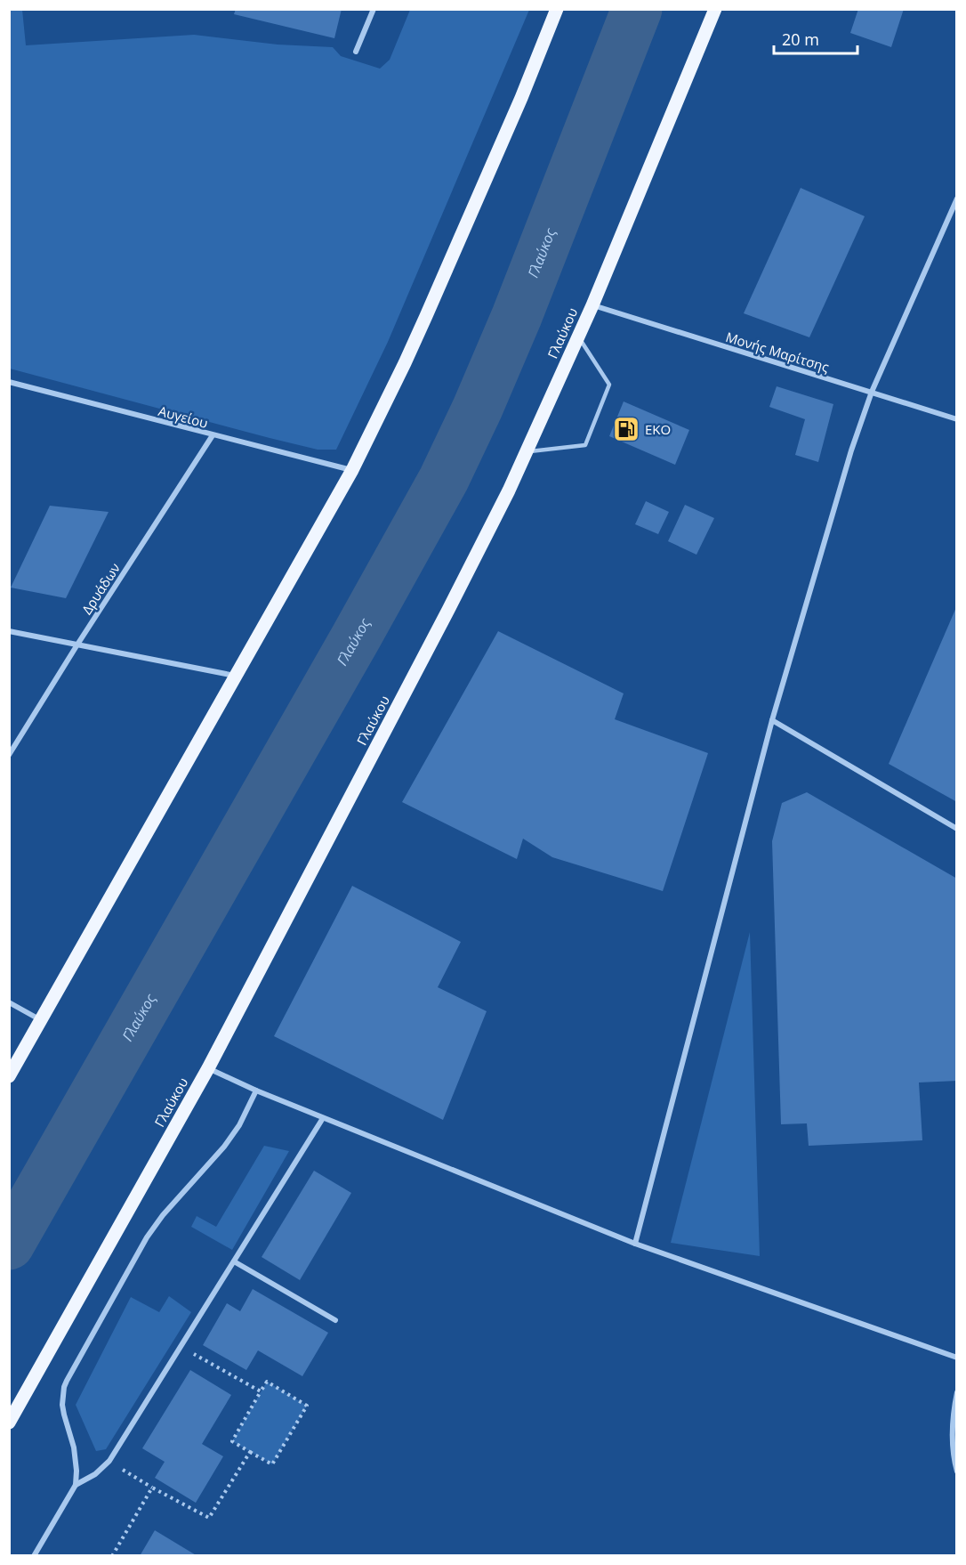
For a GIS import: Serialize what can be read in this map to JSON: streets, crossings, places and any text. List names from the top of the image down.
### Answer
{
  "streets": {
    "main road": ["Γλαύκου"],
    "street": ["Μονής Μαρίτσης", "Αυγείου", "Δρυάδων"]
  },
  "crossings": [
    ["Γλαύκου", "Μονής Μαρίτσης"],
    ["Αυγείου", "Δρυάδων"]
  ],
  "water": ["Γλαύκος"],
  "places": {
    "fuel station": ["EKO"]
  },
  "scale_bar": "20 m"
}
